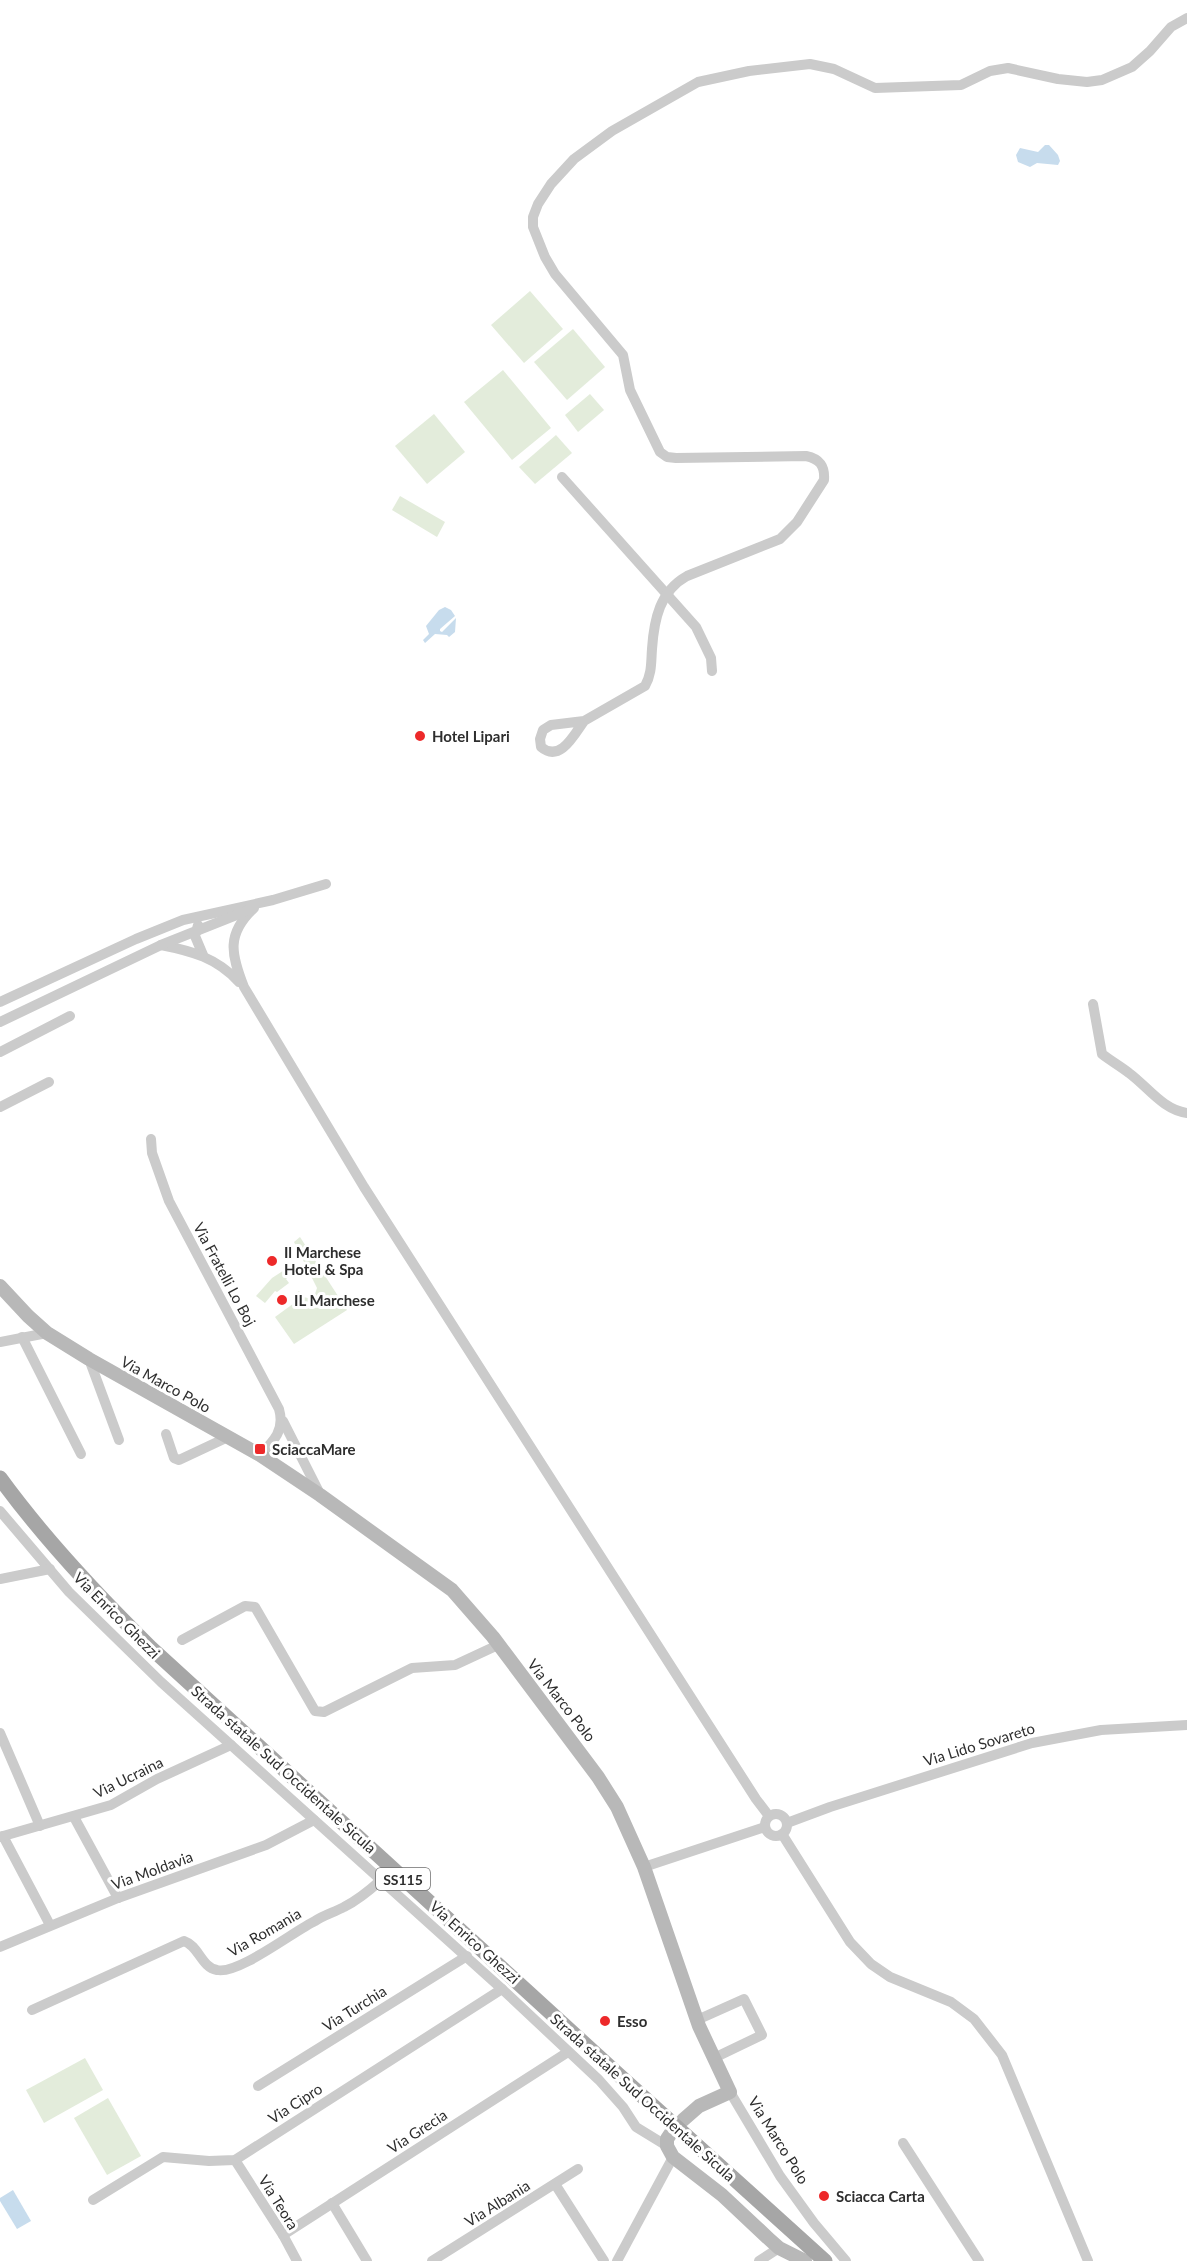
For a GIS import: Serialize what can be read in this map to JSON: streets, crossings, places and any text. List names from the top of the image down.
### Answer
{
  "streets": {
    "main road": ["Strada statale Sud Occidentale Sicula", "SS115"],
    "street": [
      "Via Fratelli Lo Boj",
      "Via Marco Polo",
      "Via Enrico Ghezzi",
      "Via Lido Sovareto",
      "Via Ucraina",
      "Via Moldavia",
      "Via Romania",
      "Via Turchia",
      "Via Cipro",
      "Via Grecia",
      "Via Teora",
      "Via Albania"
    ]
  },
  "crossings": [
    ["Via Fratelli Lo Boj", "Via Marco Polo"],
    ["Via Enrico Ghezzi", "Via Ucraina"],
    ["Via Enrico Ghezzi", "Via Moldavia"],
    ["Via Enrico Ghezzi", "Via Romania"],
    ["Via Enrico Ghezzi", "Via Turchia"],
    ["Via Enrico Ghezzi", "Via Cipro"],
    ["Via Enrico Ghezzi", "Via Grecia"],
    ["Via Cipro", "Via Teora"],
    ["Via Grecia", "Via Teora"]
  ],
  "places": {
    "other": [
      "Hotel Lipari",
      "Il Marchese Hotel & Spa",
      "IL Marchese",
      "Esso",
      "Sciacca Carta"
    ],
    "transit": ["SciaccaMare"]
  }
}
